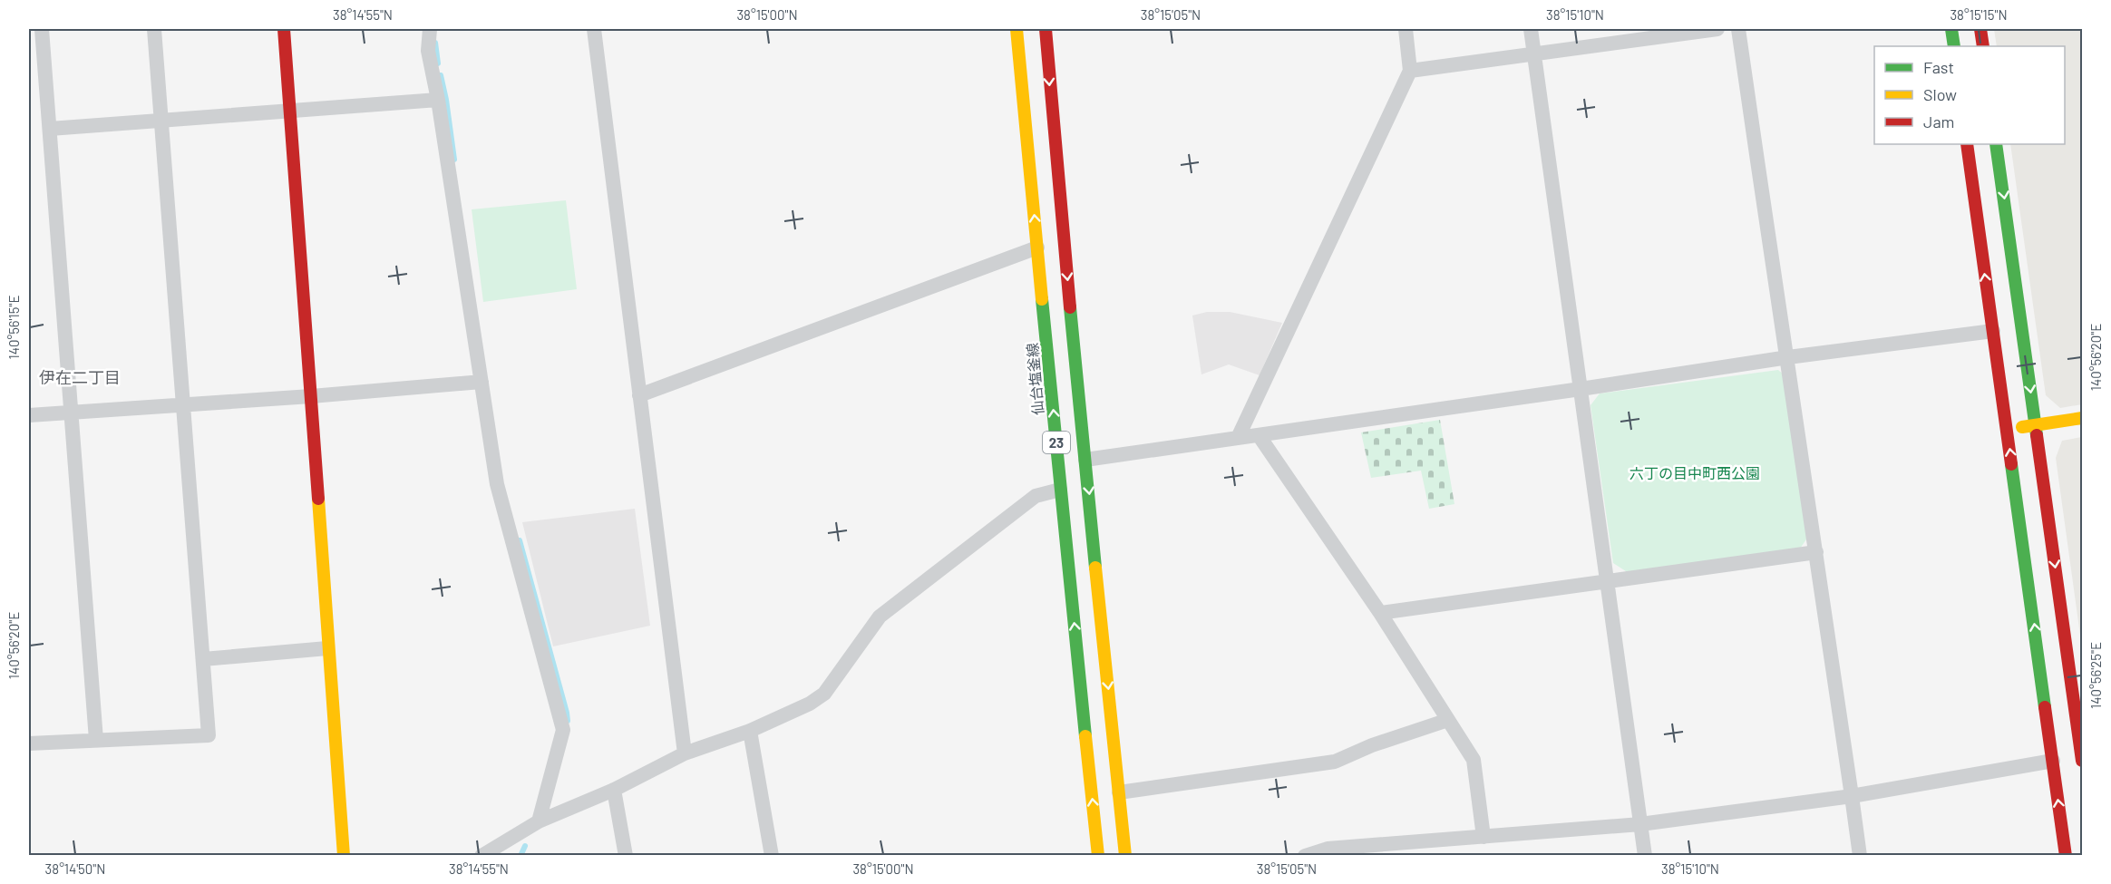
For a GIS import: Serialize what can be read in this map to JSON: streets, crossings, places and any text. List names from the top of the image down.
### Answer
{
  "streets": {
    "street": ["仙台塩釜線", "23"]
  },
  "districts": ["伊在二丁目"],
  "parks": ["六丁の目中町西公園"],
  "legend": ["Fast", "Slow", "Jam"],
  "coordinates": [
    "38°14'55\"N",
    "38°15'00\"N",
    "38°15'05\"N",
    "38°15'10\"N",
    "38°15'15\"N",
    "140°56'15\"E",
    "140°56'20\"E",
    "140°56'25\"E",
    "38°14'50\"N"
  ]
}
